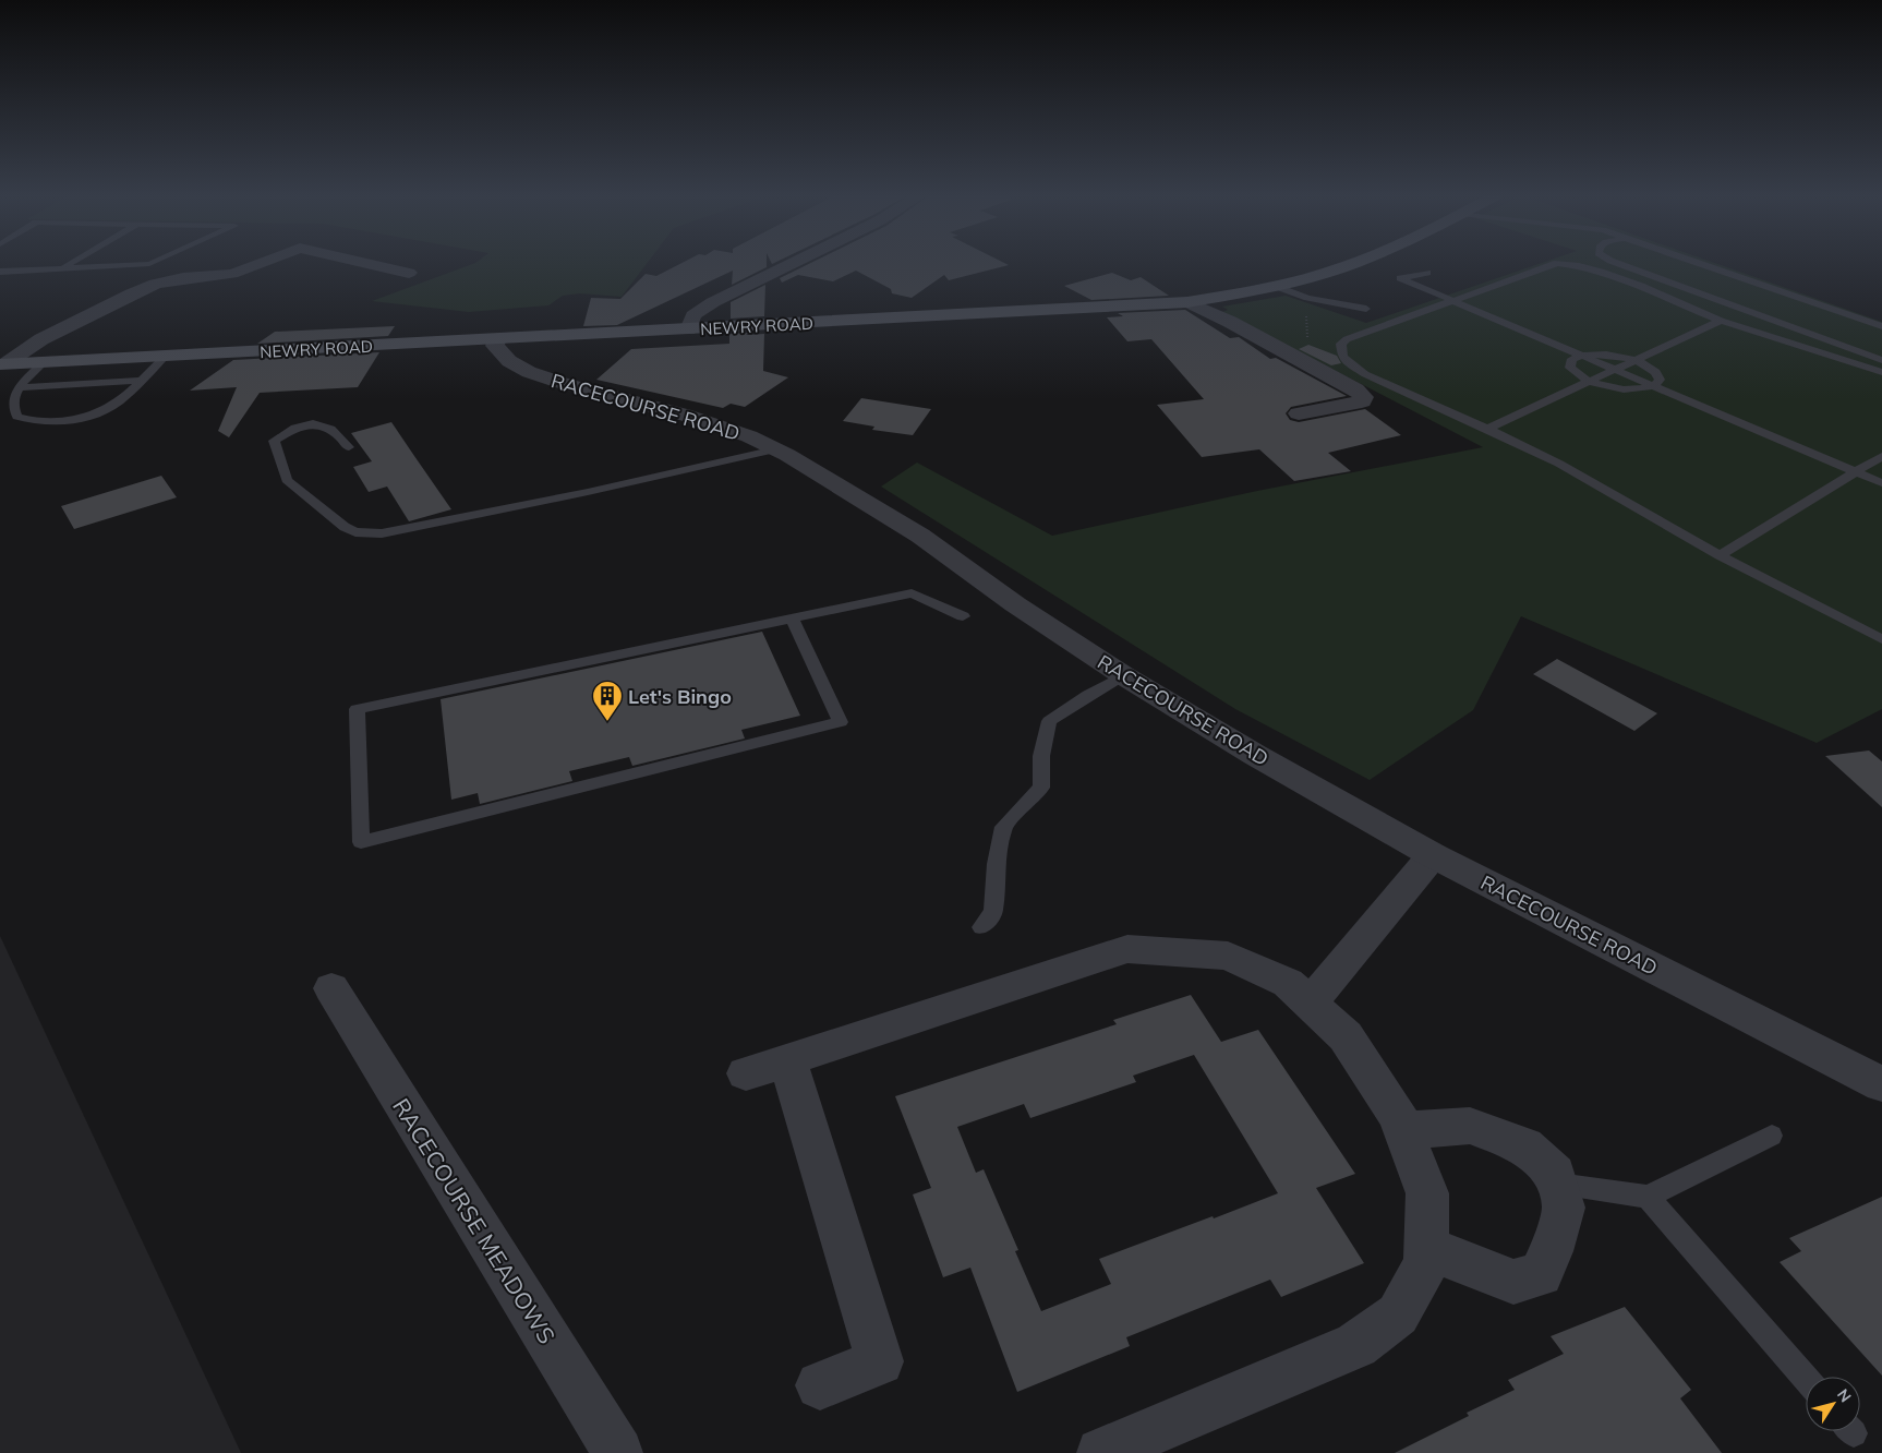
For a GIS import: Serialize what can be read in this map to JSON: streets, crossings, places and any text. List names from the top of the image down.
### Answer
{
  "streets": {
    "main road": ["NEWRY ROAD"],
    "street": ["RACECOURSE ROAD", "RACECOURSE MEADOWS"]
  },
  "crossings": [
    ["NEWRY ROAD", "RACECOURSE ROAD"]
  ],
  "places": {
    "building": ["Let's Bingo"]
  },
  "north": "top right"
}
